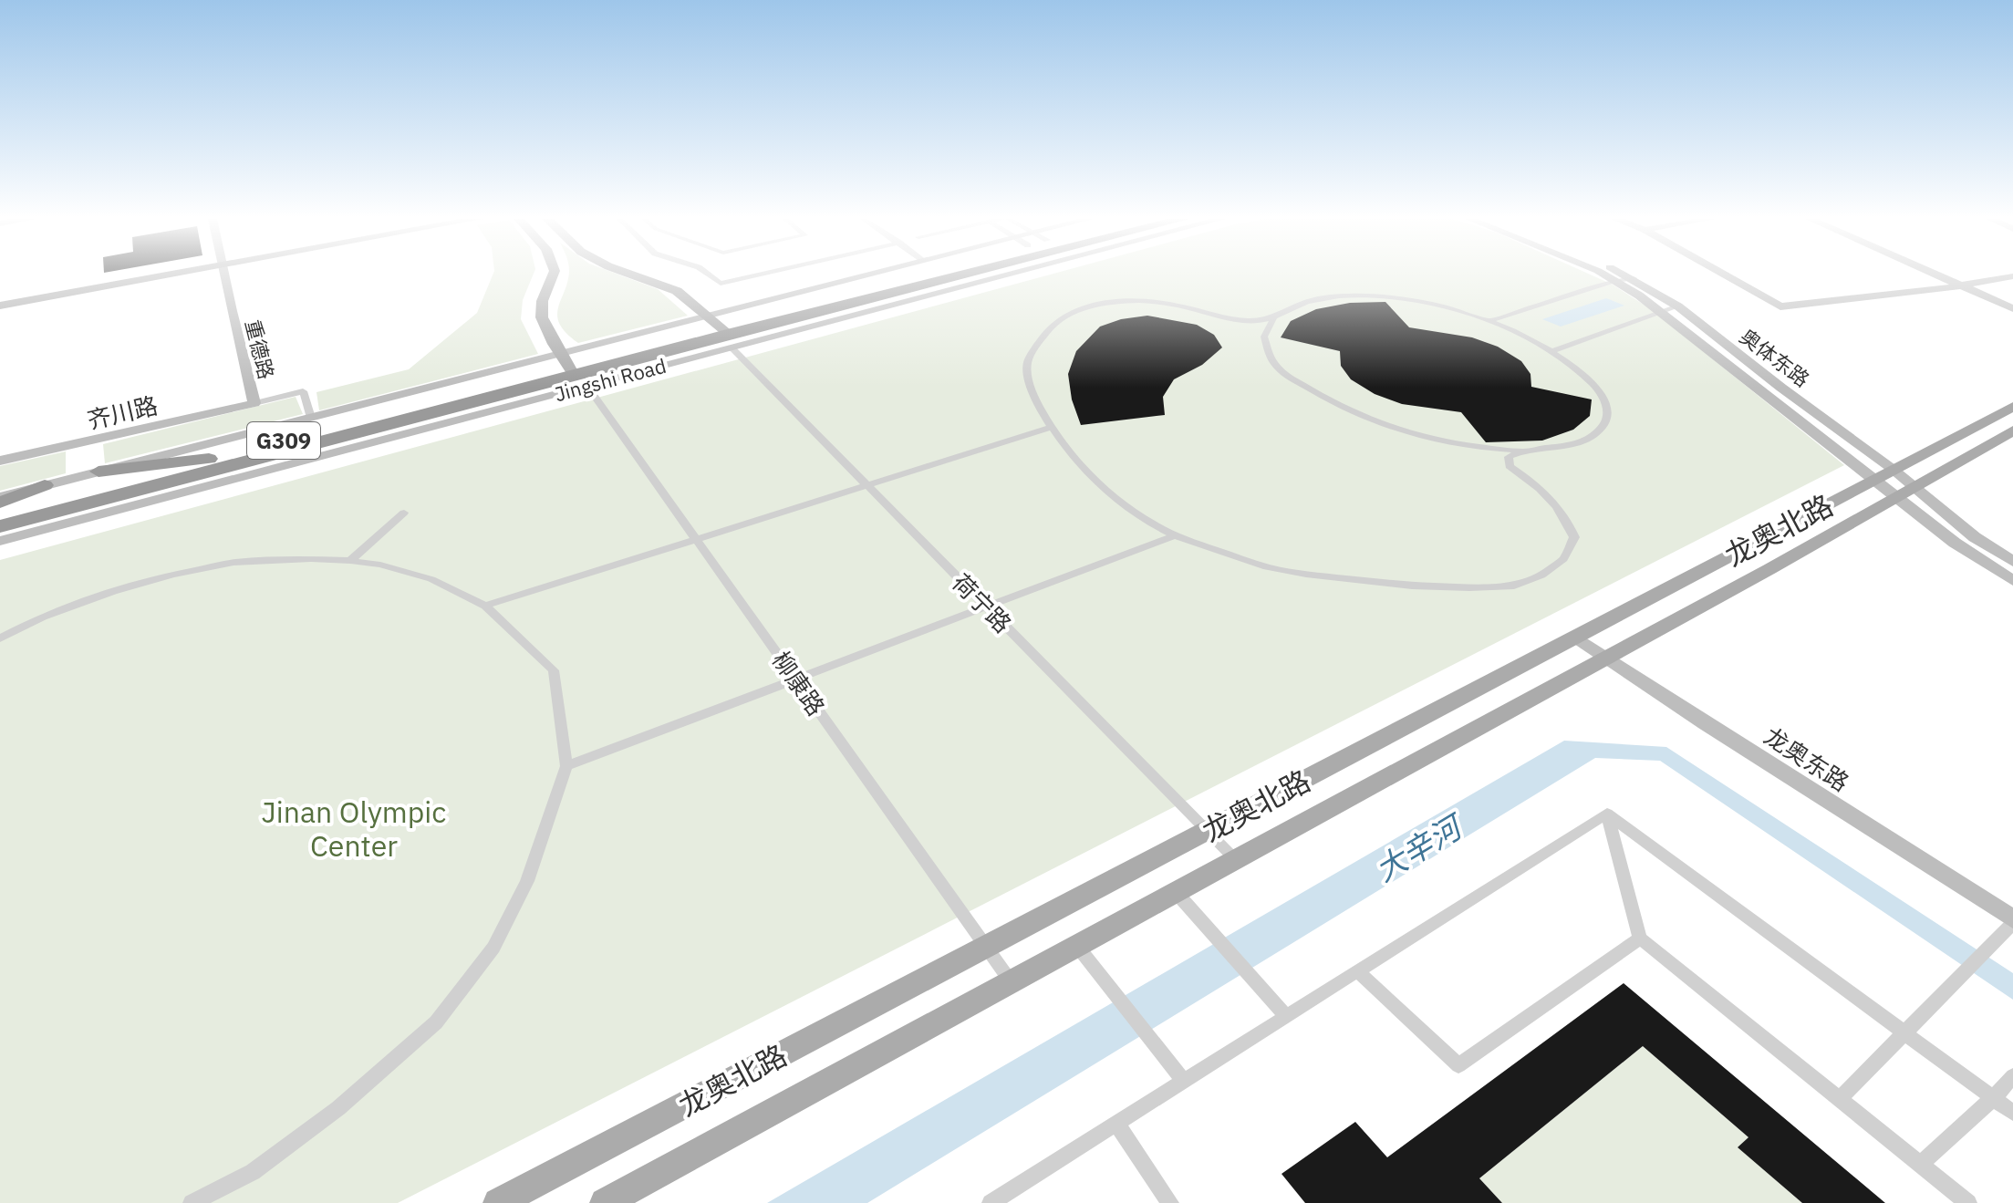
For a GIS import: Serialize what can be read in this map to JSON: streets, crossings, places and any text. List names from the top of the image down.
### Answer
{
  "streets": {
    "highway": ["Jingshi Road", "G309"],
    "main road": [
      "重德路",
      "奥体东路",
      "齐川路",
      "龙奥北路",
      "龙奥东路"
    ],
    "street": ["荷宁路", "柳康路"]
  },
  "crossings": [
    ["重德路", "齐川路"],
    ["奥体东路", "龙奥北路"],
    ["Jingshi Road", "齐川路"],
    ["Jingshi Road", "荷宁路"],
    ["Jingshi Road", "柳康路"],
    ["龙奥北路", "荷宁路"],
    ["龙奥北路", "柳康路"],
    ["龙奥北路", "龙奥东路"]
  ],
  "water": ["大辛河"],
  "parks": ["Jinan Olympic Center"]
}
